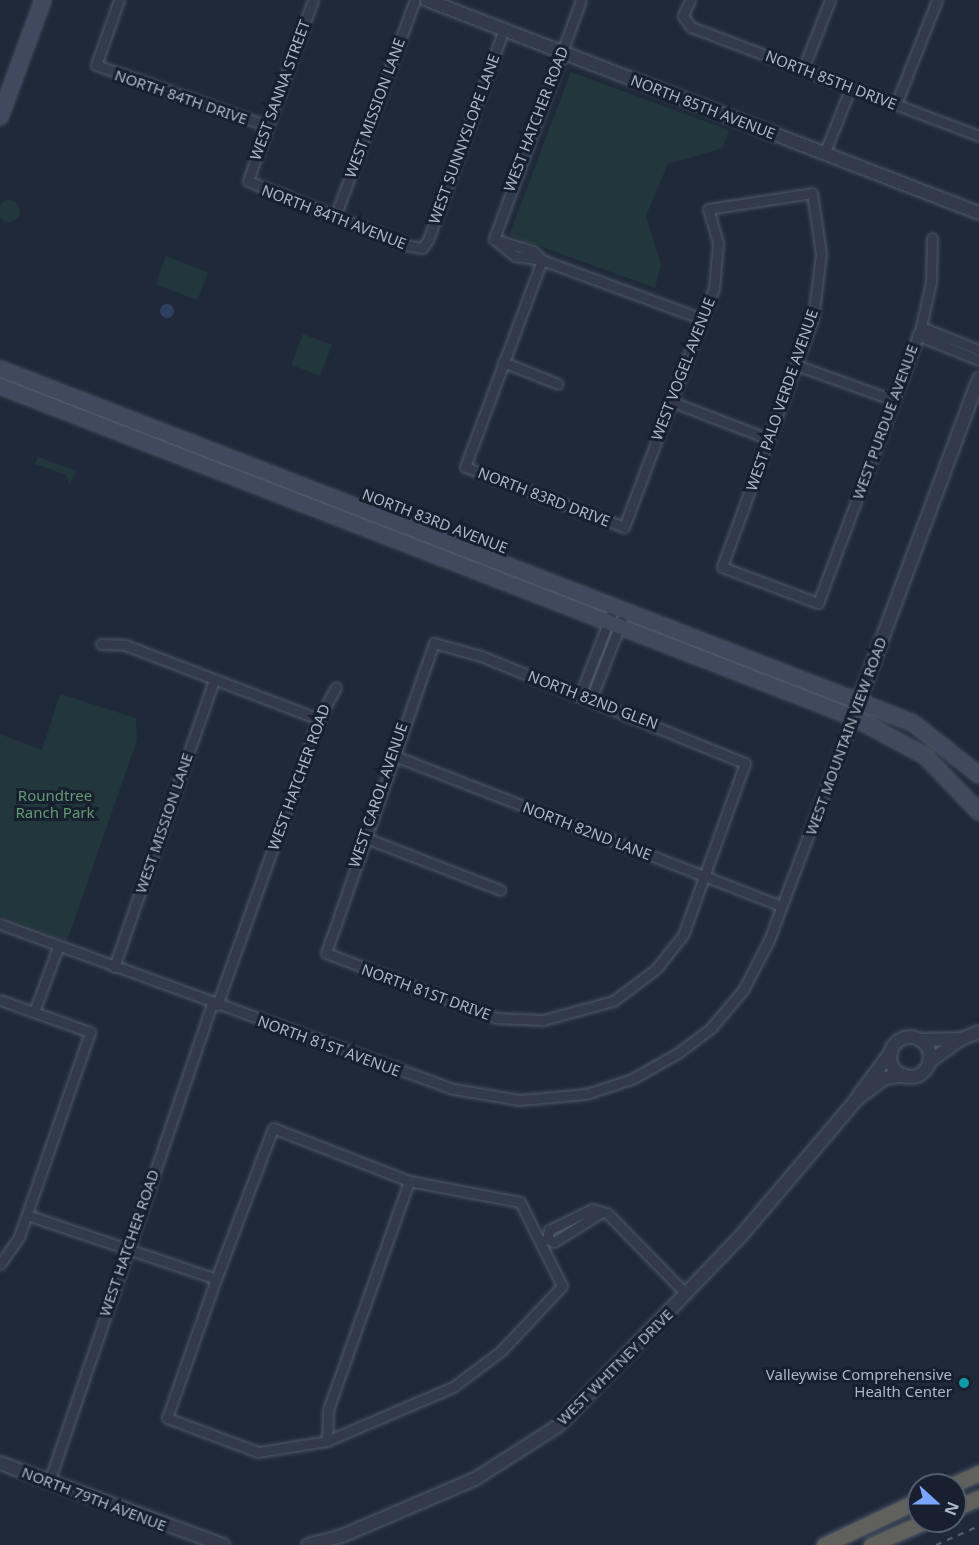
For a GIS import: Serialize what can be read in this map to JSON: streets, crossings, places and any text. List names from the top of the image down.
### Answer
{
  "streets": {
    "main road": ["NORTH 83RD AVENUE"],
    "street": [
      "NORTH 85TH DRIVE",
      "WEST SANNA STREET",
      "NORTH 84TH DRIVE",
      "NORTH 85TH AVENUE",
      "WEST MISSION LANE",
      "WEST HATCHER ROAD",
      "WEST SUNNYSLOPE LANE",
      "NORTH 84TH AVENUE",
      "WEST VOGEL AVENUE",
      "WEST PALO VERDE AVENUE",
      "WEST PURDUE AVENUE",
      "NORTH 83RD DRIVE",
      "NORTH 82ND GLEN",
      "WEST MOUNTAIN VIEW ROAD",
      "WEST CAROL AVENUE",
      "NORTH 82ND LANE",
      "NORTH 81ST DRIVE",
      "NORTH 81ST AVENUE",
      "WEST WHITNEY DRIVE",
      "NORTH 79TH AVENUE"
    ]
  },
  "crossings": [
    ["WEST SANNA STREET", "NORTH 84TH DRIVE"],
    ["WEST SANNA STREET", "NORTH 84TH AVENUE"],
    ["NORTH 85TH AVENUE", "WEST HATCHER ROAD"],
    ["NORTH 85TH AVENUE", "WEST SUNNYSLOPE LANE"],
    ["WEST MISSION LANE", "NORTH 84TH AVENUE"],
    ["WEST MISSION LANE", "NORTH 81ST AVENUE"],
    ["WEST HATCHER ROAD", "NORTH 81ST AVENUE"],
    ["WEST HATCHER ROAD", "NORTH 79TH AVENUE"],
    ["WEST SUNNYSLOPE LANE", "NORTH 84TH AVENUE"],
    ["WEST VOGEL AVENUE", "WEST PALO VERDE AVENUE"],
    ["WEST VOGEL AVENUE", "NORTH 83RD DRIVE"],
    ["WEST PALO VERDE AVENUE", "WEST PURDUE AVENUE"],
    ["NORTH 83RD AVENUE", "WEST MOUNTAIN VIEW ROAD"],
    ["NORTH 82ND GLEN", "WEST CAROL AVENUE"],
    ["NORTH 82ND GLEN", "NORTH 82ND LANE"],
    ["NORTH 82ND GLEN", "NORTH 81ST DRIVE"],
    ["WEST MOUNTAIN VIEW ROAD", "NORTH 82ND LANE"],
    ["WEST MOUNTAIN VIEW ROAD", "NORTH 81ST AVENUE"],
    ["WEST CAROL AVENUE", "NORTH 82ND LANE"],
    ["WEST CAROL AVENUE", "NORTH 81ST DRIVE"],
    ["NORTH 82ND LANE", "NORTH 81ST DRIVE"]
  ],
  "parks": ["Roundtree Ranch Park"],
  "places": ["Valleywise Comprehensive Health Center"],
  "north": "right"
}
